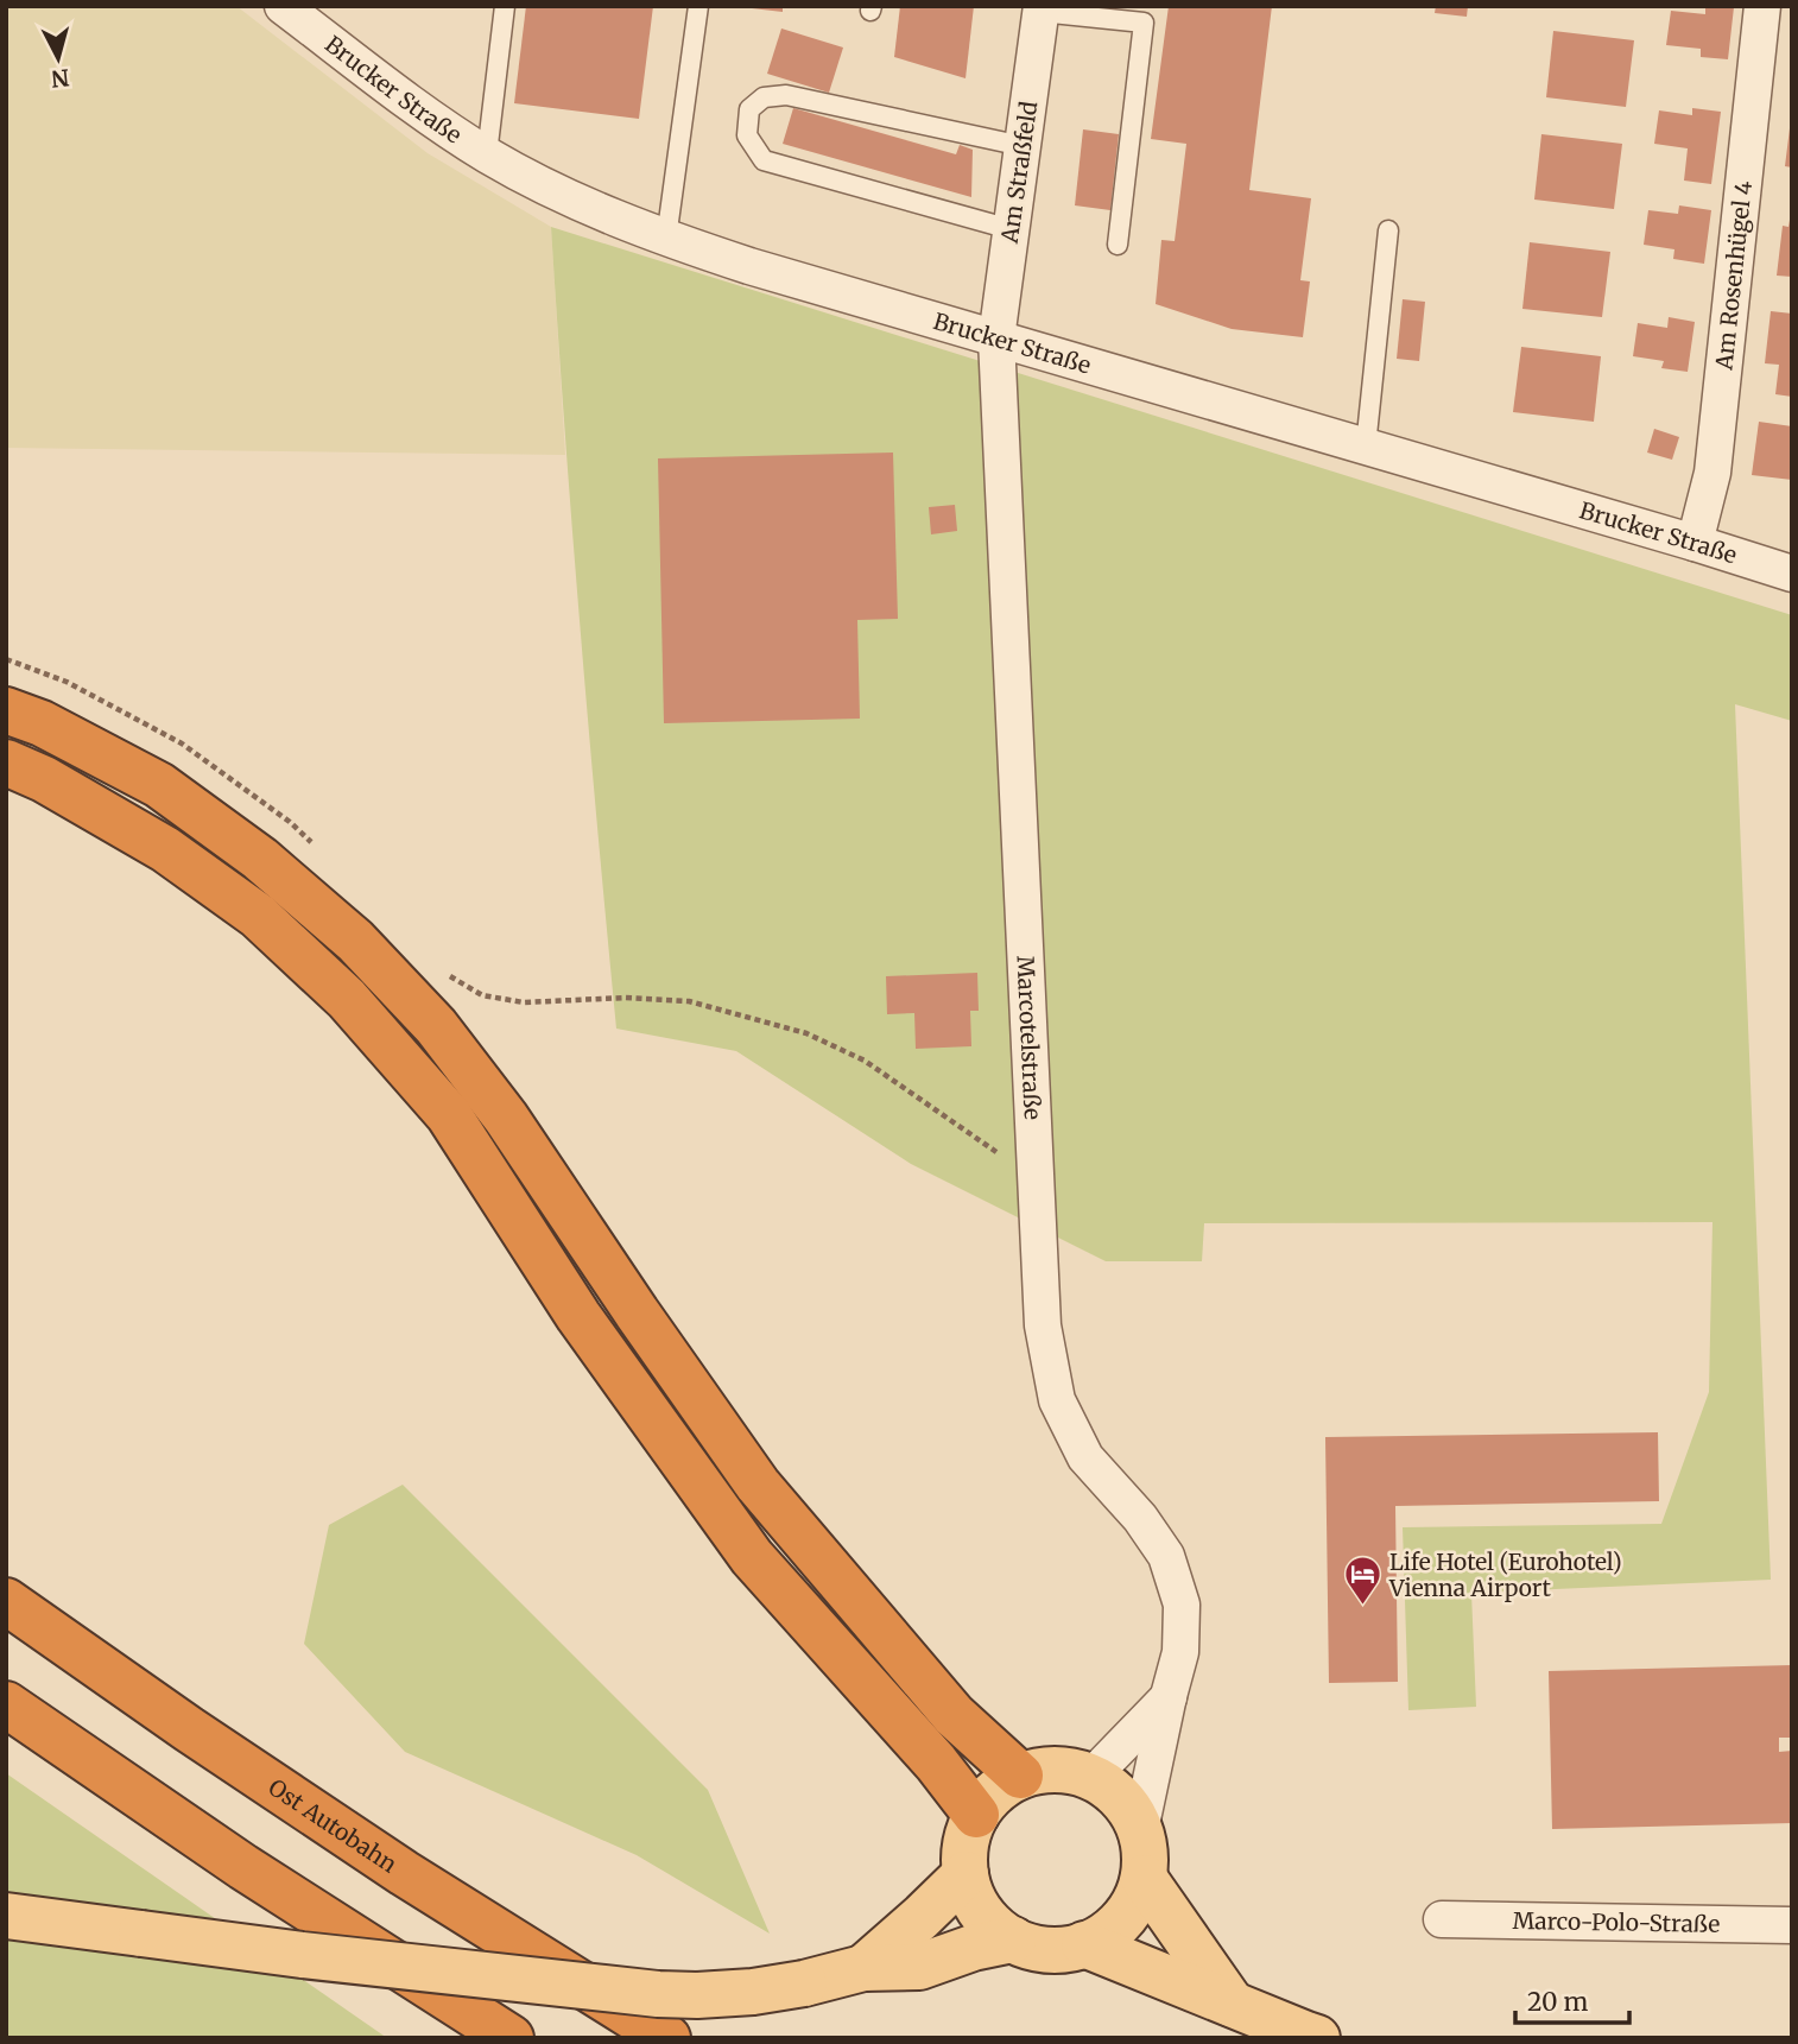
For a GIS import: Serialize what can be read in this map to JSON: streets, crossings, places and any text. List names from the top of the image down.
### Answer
{
  "streets": {
    "highway": ["Ost Autobahn"],
    "street": [
      "Brucker Straße",
      "Am Straßfeld",
      "Am Rosenhügel 4",
      "Marcotelstraße",
      "Marco-Polo-Straße"
    ]
  },
  "crossings": [
    ["Brucker Straße", "Am Straßfeld"],
    ["Brucker Straße", "Am Rosenhügel 4"],
    ["Brucker Straße", "Marcotelstraße"],
    ["Am Straßfeld", "Marcotelstraße"]
  ],
  "places": {
    "hotel": ["Life Hotel (Eurohotel) Vienna Airport"]
  },
  "scale_bar": "20 m",
  "north": "bottom"
}
